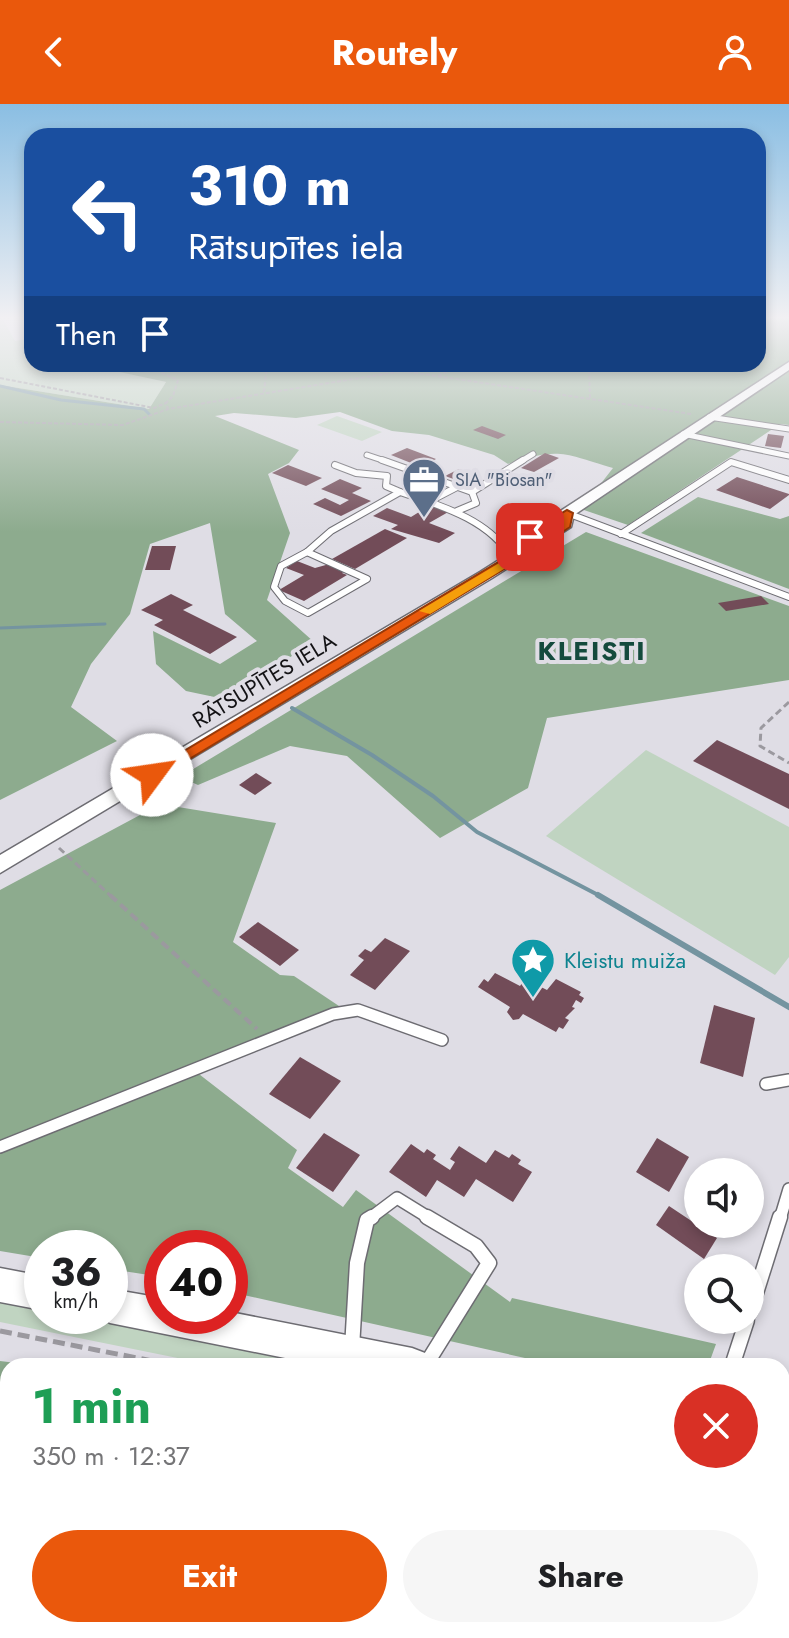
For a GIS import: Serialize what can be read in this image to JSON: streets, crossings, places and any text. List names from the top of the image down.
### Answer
{
  "streets": {
    "street": ["RĀTSUPĪTES IELA"]
  },
  "districts": ["KLEISTI"],
  "places": {
    "office": ["SIA \"Biosan\""],
    "place": ["Kleistu muiža"]
  },
  "page": {
    "header": "Routely",
    "turn": ["310 m", "Rātsupītes iela"],
    "then": "Then",
    "speed": "36 km/h",
    "limit": "40",
    "heading": ["1 min", "350 m · 12:37"],
    "buttons": ["Exit", "Share"]
  }
}
